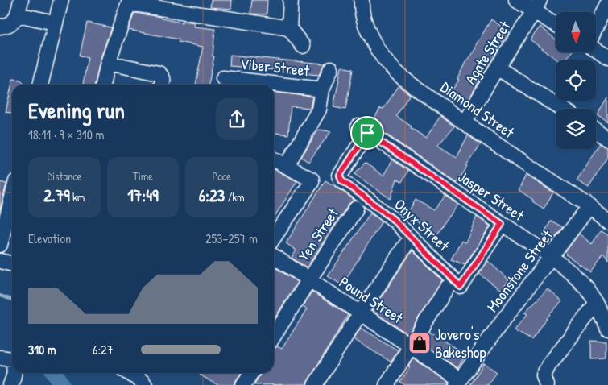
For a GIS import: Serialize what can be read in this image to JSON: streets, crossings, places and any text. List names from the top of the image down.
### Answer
{
  "streets": {
    "street": [
      "Agate Street",
      "Viber Street",
      "Diamond Street",
      "Jasper Street",
      "Onyx Street",
      "Yen Street",
      "Moonstone Street",
      "Pound Street"
    ]
  },
  "crossings": [
    ["Agate Street", "Diamond Street"],
    ["Diamond Street", "Moonstone Street"],
    ["Jasper Street", "Onyx Street"],
    ["Jasper Street", "Moonstone Street"],
    ["Yen Street", "Pound Street"],
    ["Moonstone Street", "Pound Street"]
  ],
  "places": {
    "shop": ["Jovero's Bakeshop"]
  },
  "north": "bottom",
  "page": {
    "heading": ["Evening run", "18:11 · 9 × 310 m"],
    "stats": [
      ["Distance", "2.79 km"],
      ["Time", "17:49"],
      ["Pace", "6:23 /km"]
    ],
    "chart": ["Elevation", "253–257 m"],
    "list": [
      {
        "name": "310 m",
        "note": "6:27"
      }
    ]
  }
}
